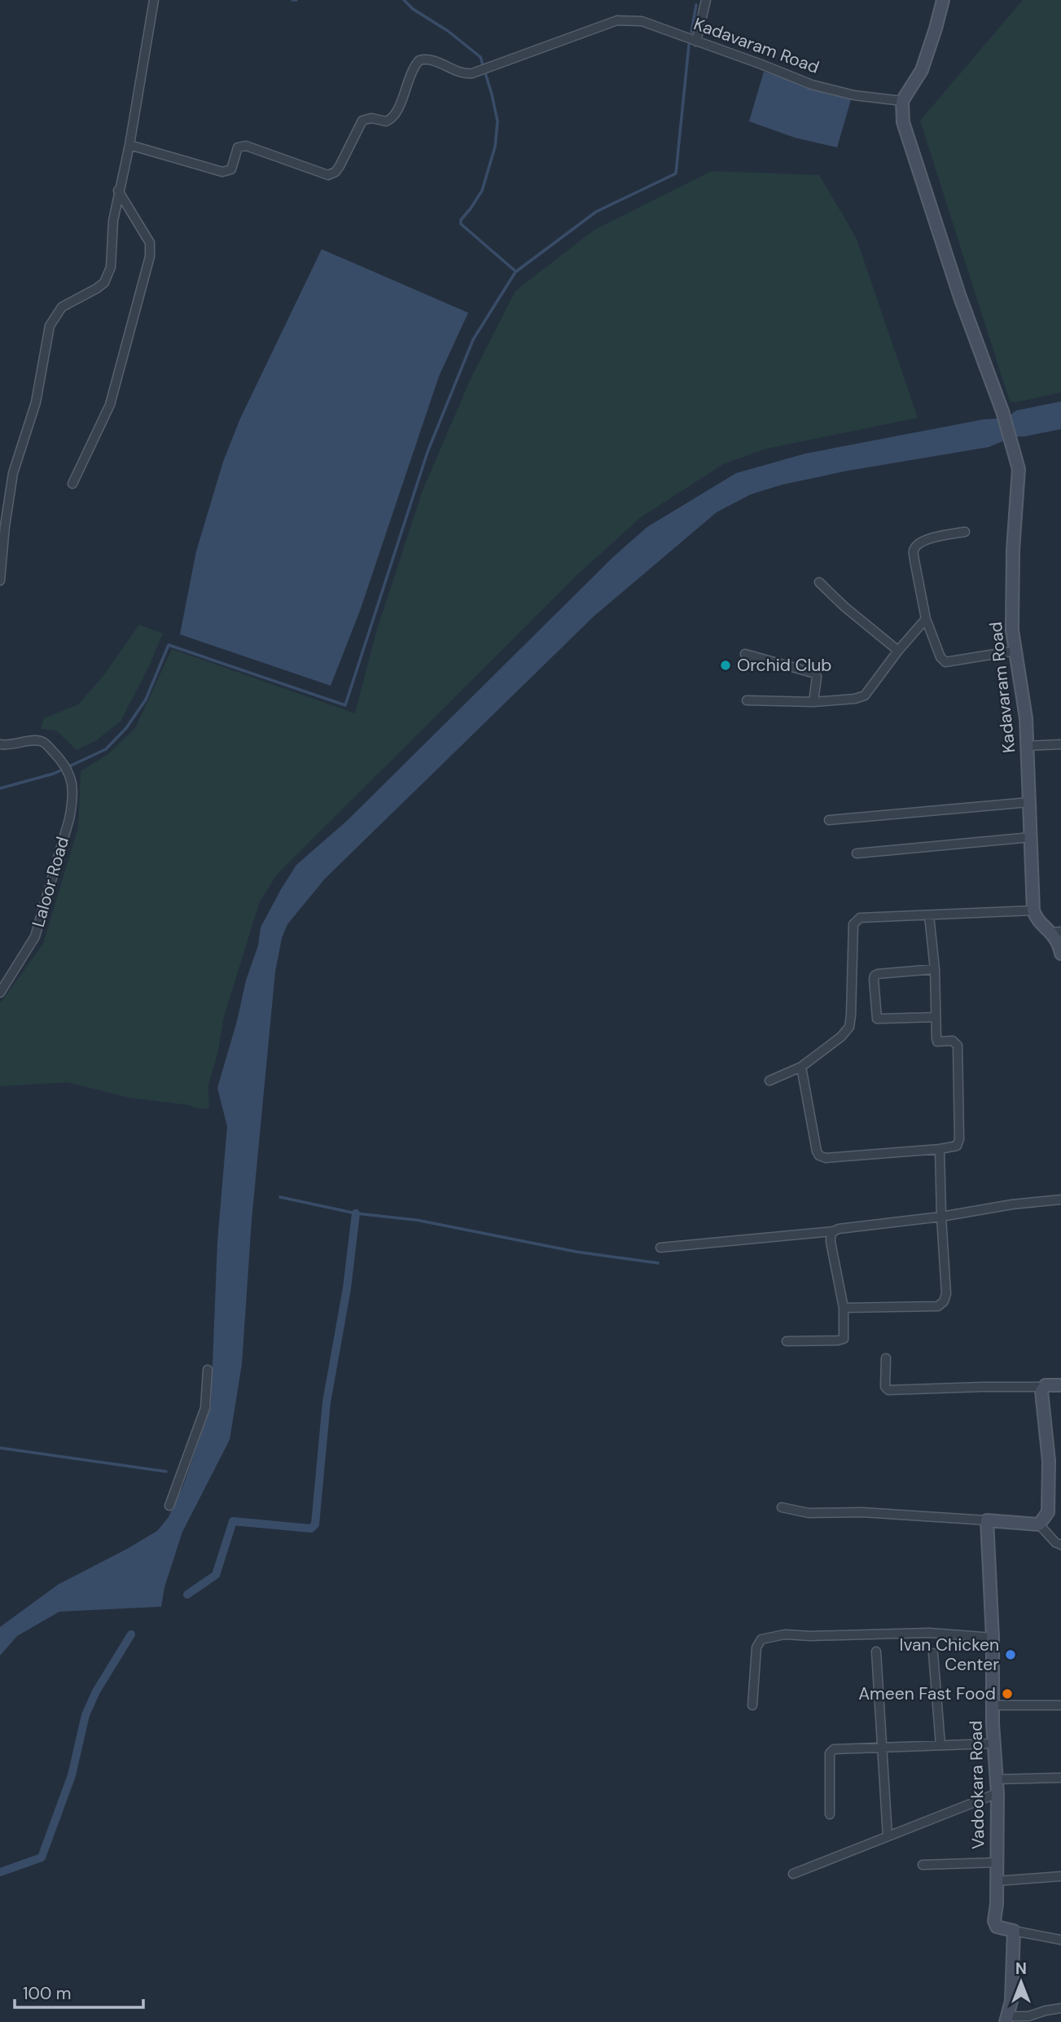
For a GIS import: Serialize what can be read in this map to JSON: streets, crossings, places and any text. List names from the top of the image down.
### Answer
{
  "streets": {
    "main road": ["Kadavaram Road", "Vadookara Road"],
    "street": ["Laloor Road"]
  },
  "places": ["Orchid Club", "Ivan Chicken Center", "Ameen Fast Food"],
  "scale_bar": "100 m",
  "north": "top"
}
